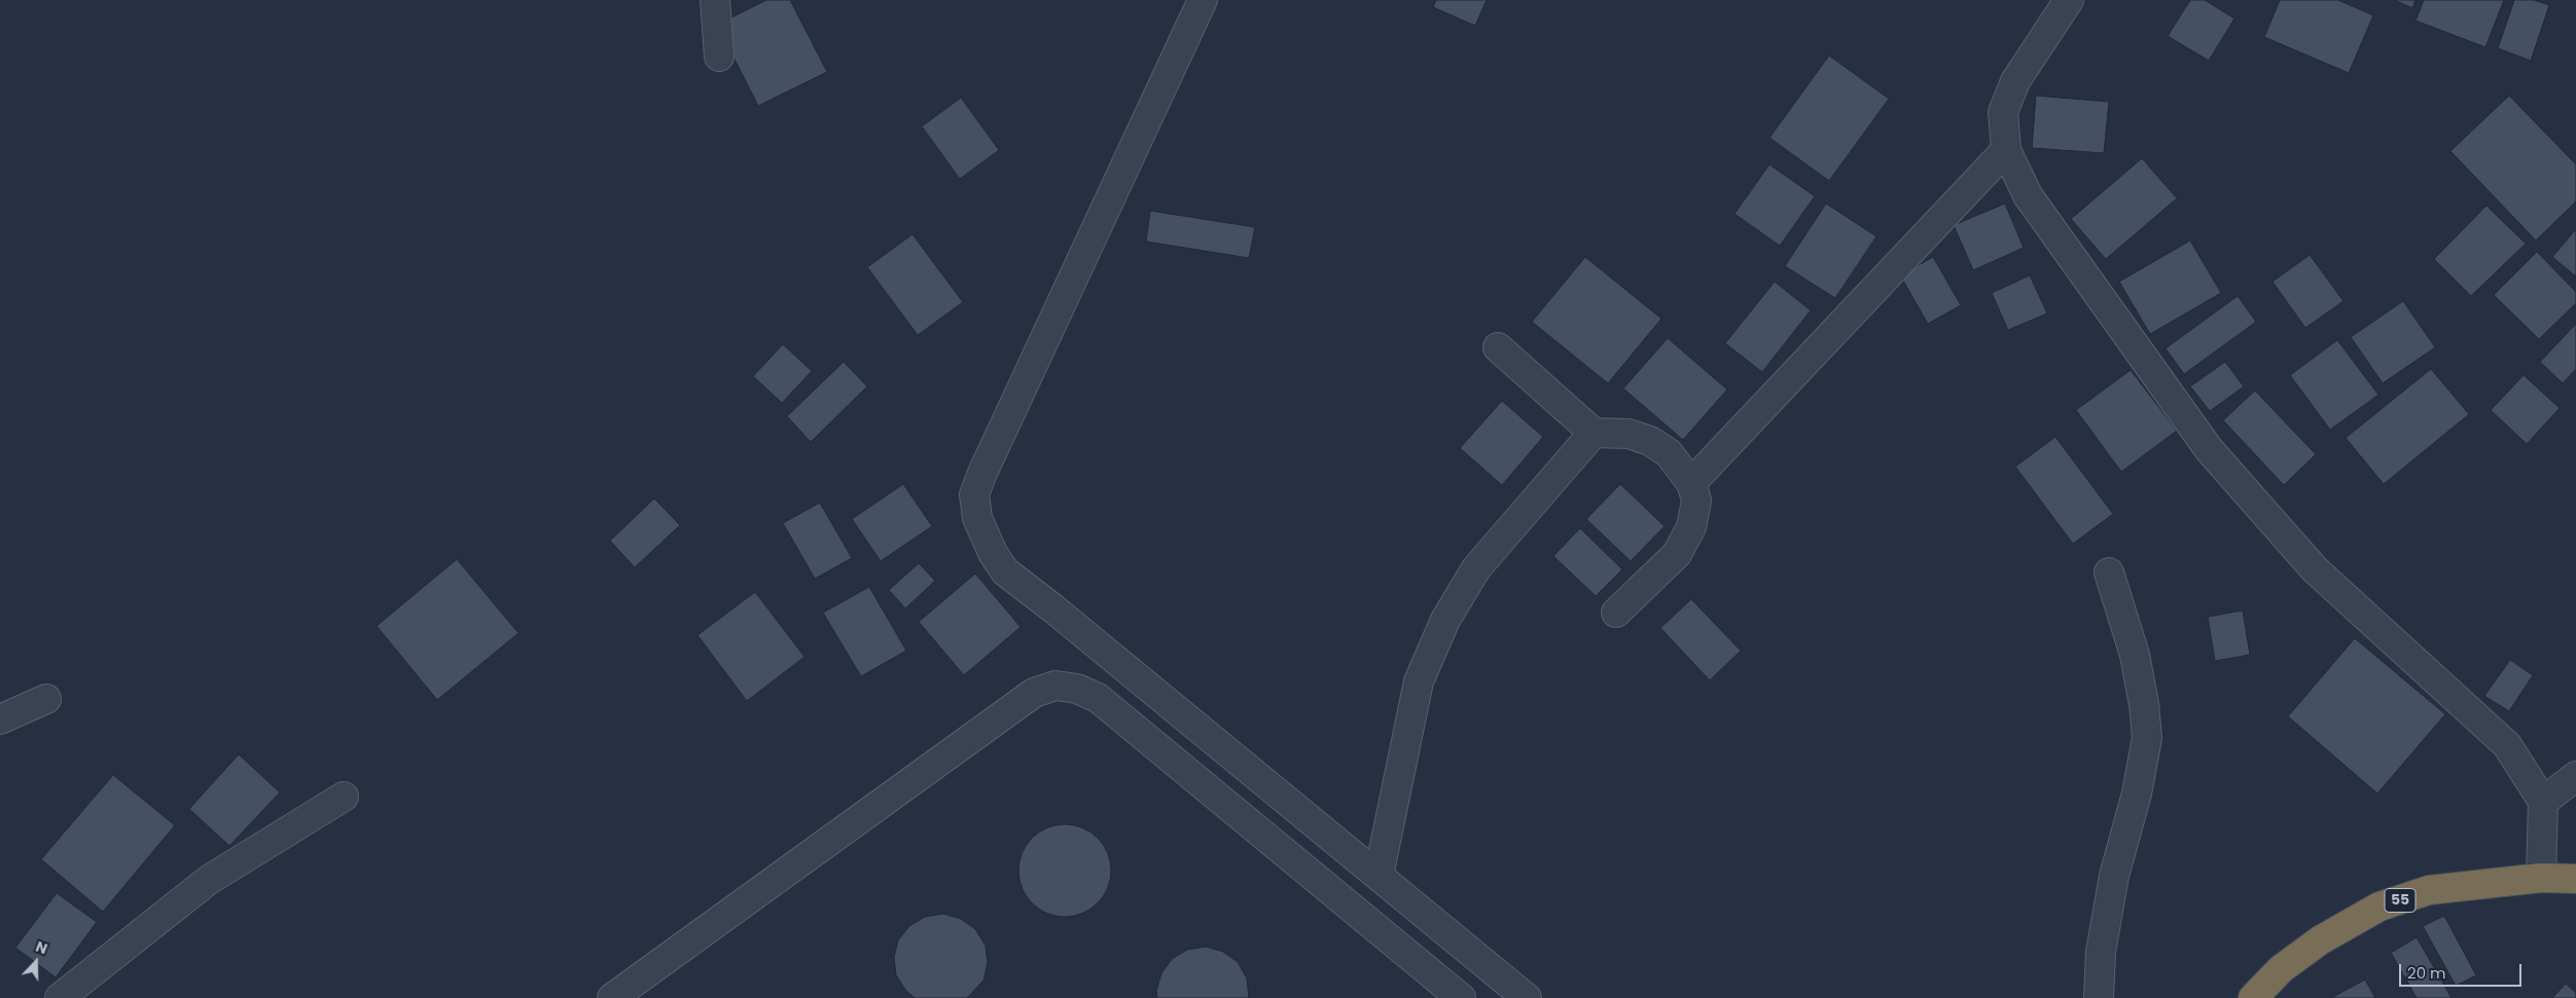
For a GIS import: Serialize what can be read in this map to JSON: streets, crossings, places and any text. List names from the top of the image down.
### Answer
{
  "streets": {
    "highway": ["55"]
  },
  "scale_bar": "20 m",
  "north": "top"
}
